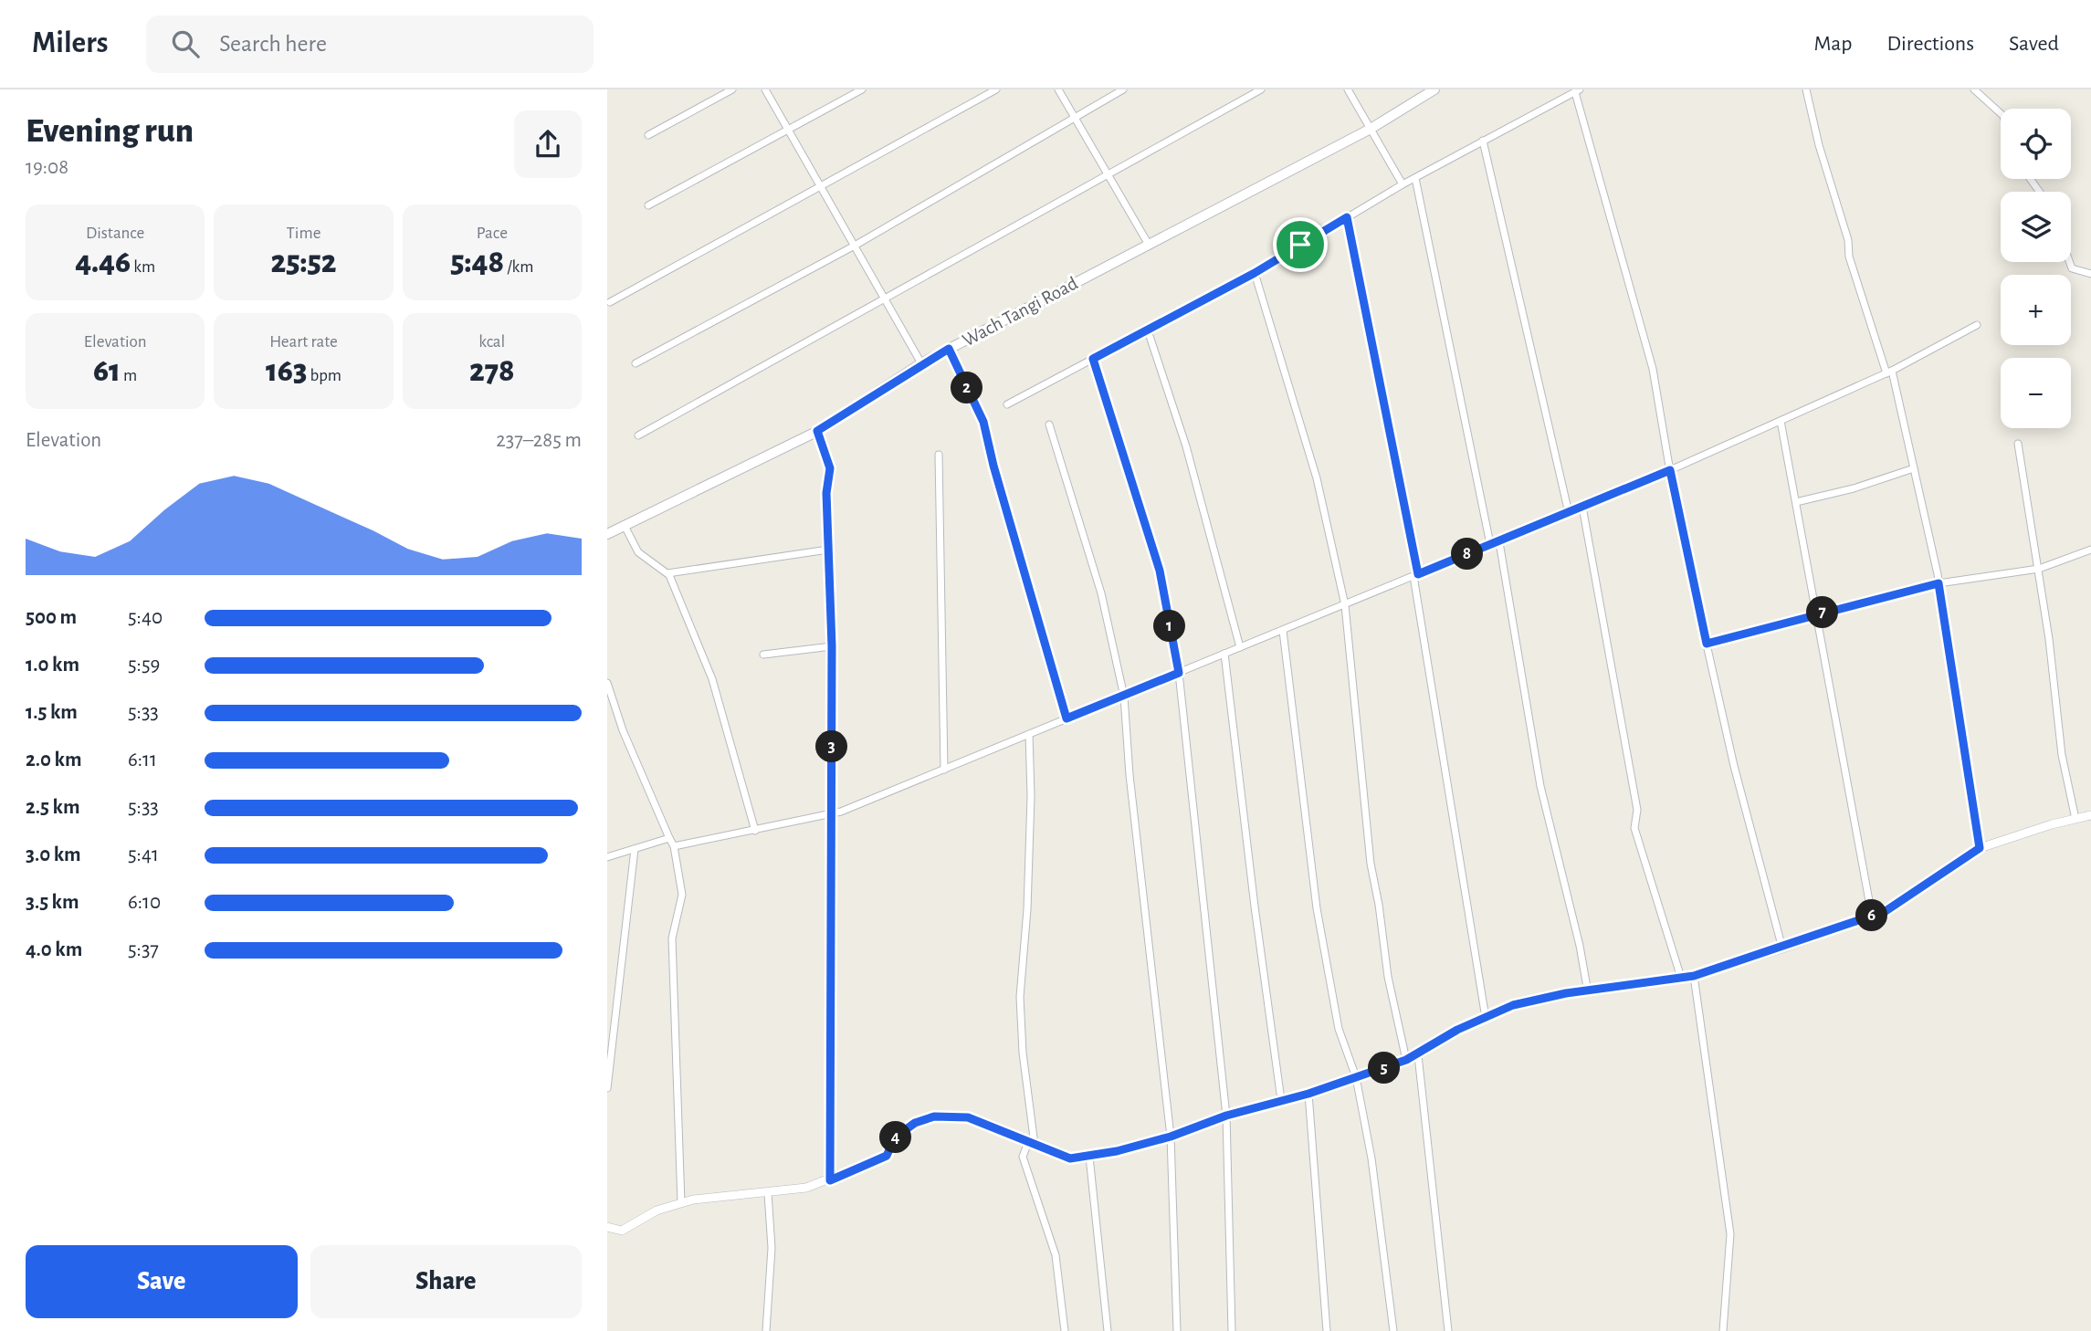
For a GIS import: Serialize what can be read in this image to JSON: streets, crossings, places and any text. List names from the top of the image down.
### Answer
{
  "streets": {
    "main road": ["Wach Tangi Road"]
  },
  "page": {
    "header": "Milers",
    "search": "Search here",
    "nav": ["Map", "Directions", "Saved"],
    "heading": ["Evening run", "19:08"],
    "map_buttons": ["+", "−"],
    "stats": [
      ["Distance", "4.46 km"],
      ["Time", "25:52"],
      ["Pace", "5:48 /km"],
      ["Elevation", "61 m"],
      ["Heart rate", "163 bpm"],
      ["kcal", "278"]
    ],
    "pins": [
      "2",
      "8",
      "7",
      "1",
      "3",
      "6",
      "5",
      "4"
    ],
    "chart": ["Elevation", "237–285 m"],
    "list": [
      {
        "name": "500 m",
        "note": "5:40"
      },
      {
        "name": "1.0 km",
        "note": "5:59"
      },
      {
        "name": "1.5 km",
        "note": "5:33"
      },
      {
        "name": "2.0 km",
        "note": "6:11"
      },
      {
        "name": "2.5 km",
        "note": "5:33"
      },
      {
        "name": "3.0 km",
        "note": "5:41"
      },
      {
        "name": "3.5 km",
        "note": "6:10"
      },
      {
        "name": "4.0 km",
        "note": "5:37"
      }
    ],
    "buttons": ["Save", "Share"]
  }
}
